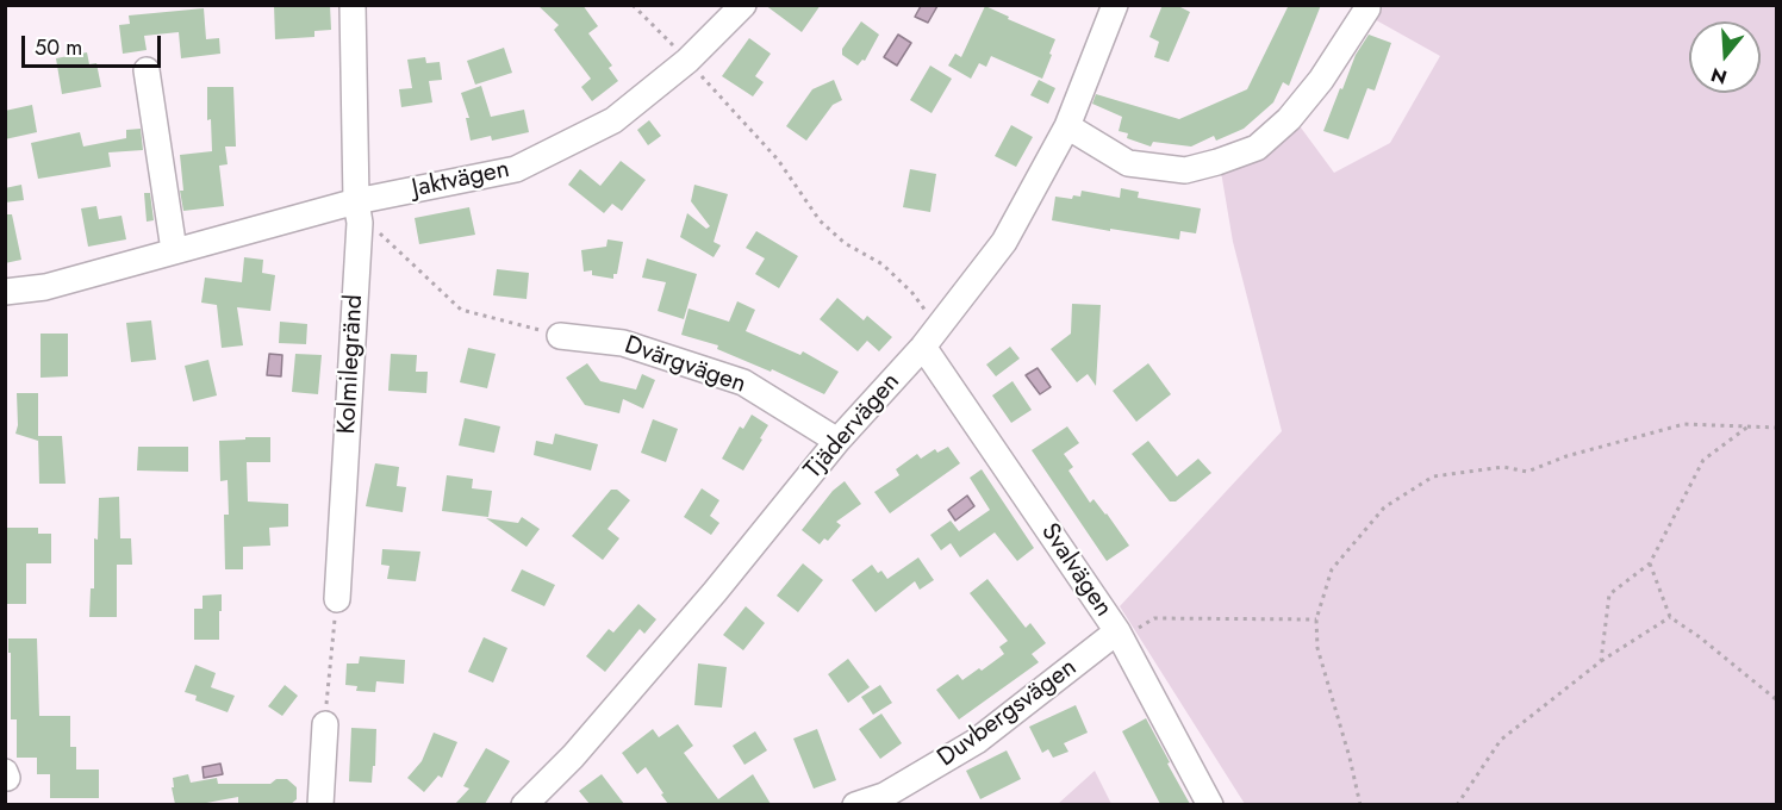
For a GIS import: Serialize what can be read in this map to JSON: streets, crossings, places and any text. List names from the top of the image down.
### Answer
{
  "streets": {
    "street": [
      "Jaktvägen",
      "Kolmilegränd",
      "Dvärgvägen",
      "Tjädervägen",
      "Svalvägen",
      "Duvbergsvägen"
    ]
  },
  "crossings": [
    ["Jaktvägen", "Kolmilegränd"],
    ["Dvärgvägen", "Tjädervägen"],
    ["Tjädervägen", "Svalvägen"],
    ["Svalvägen", "Duvbergsvägen"]
  ],
  "scale_bar": "50 m",
  "north": "bottom"
}
